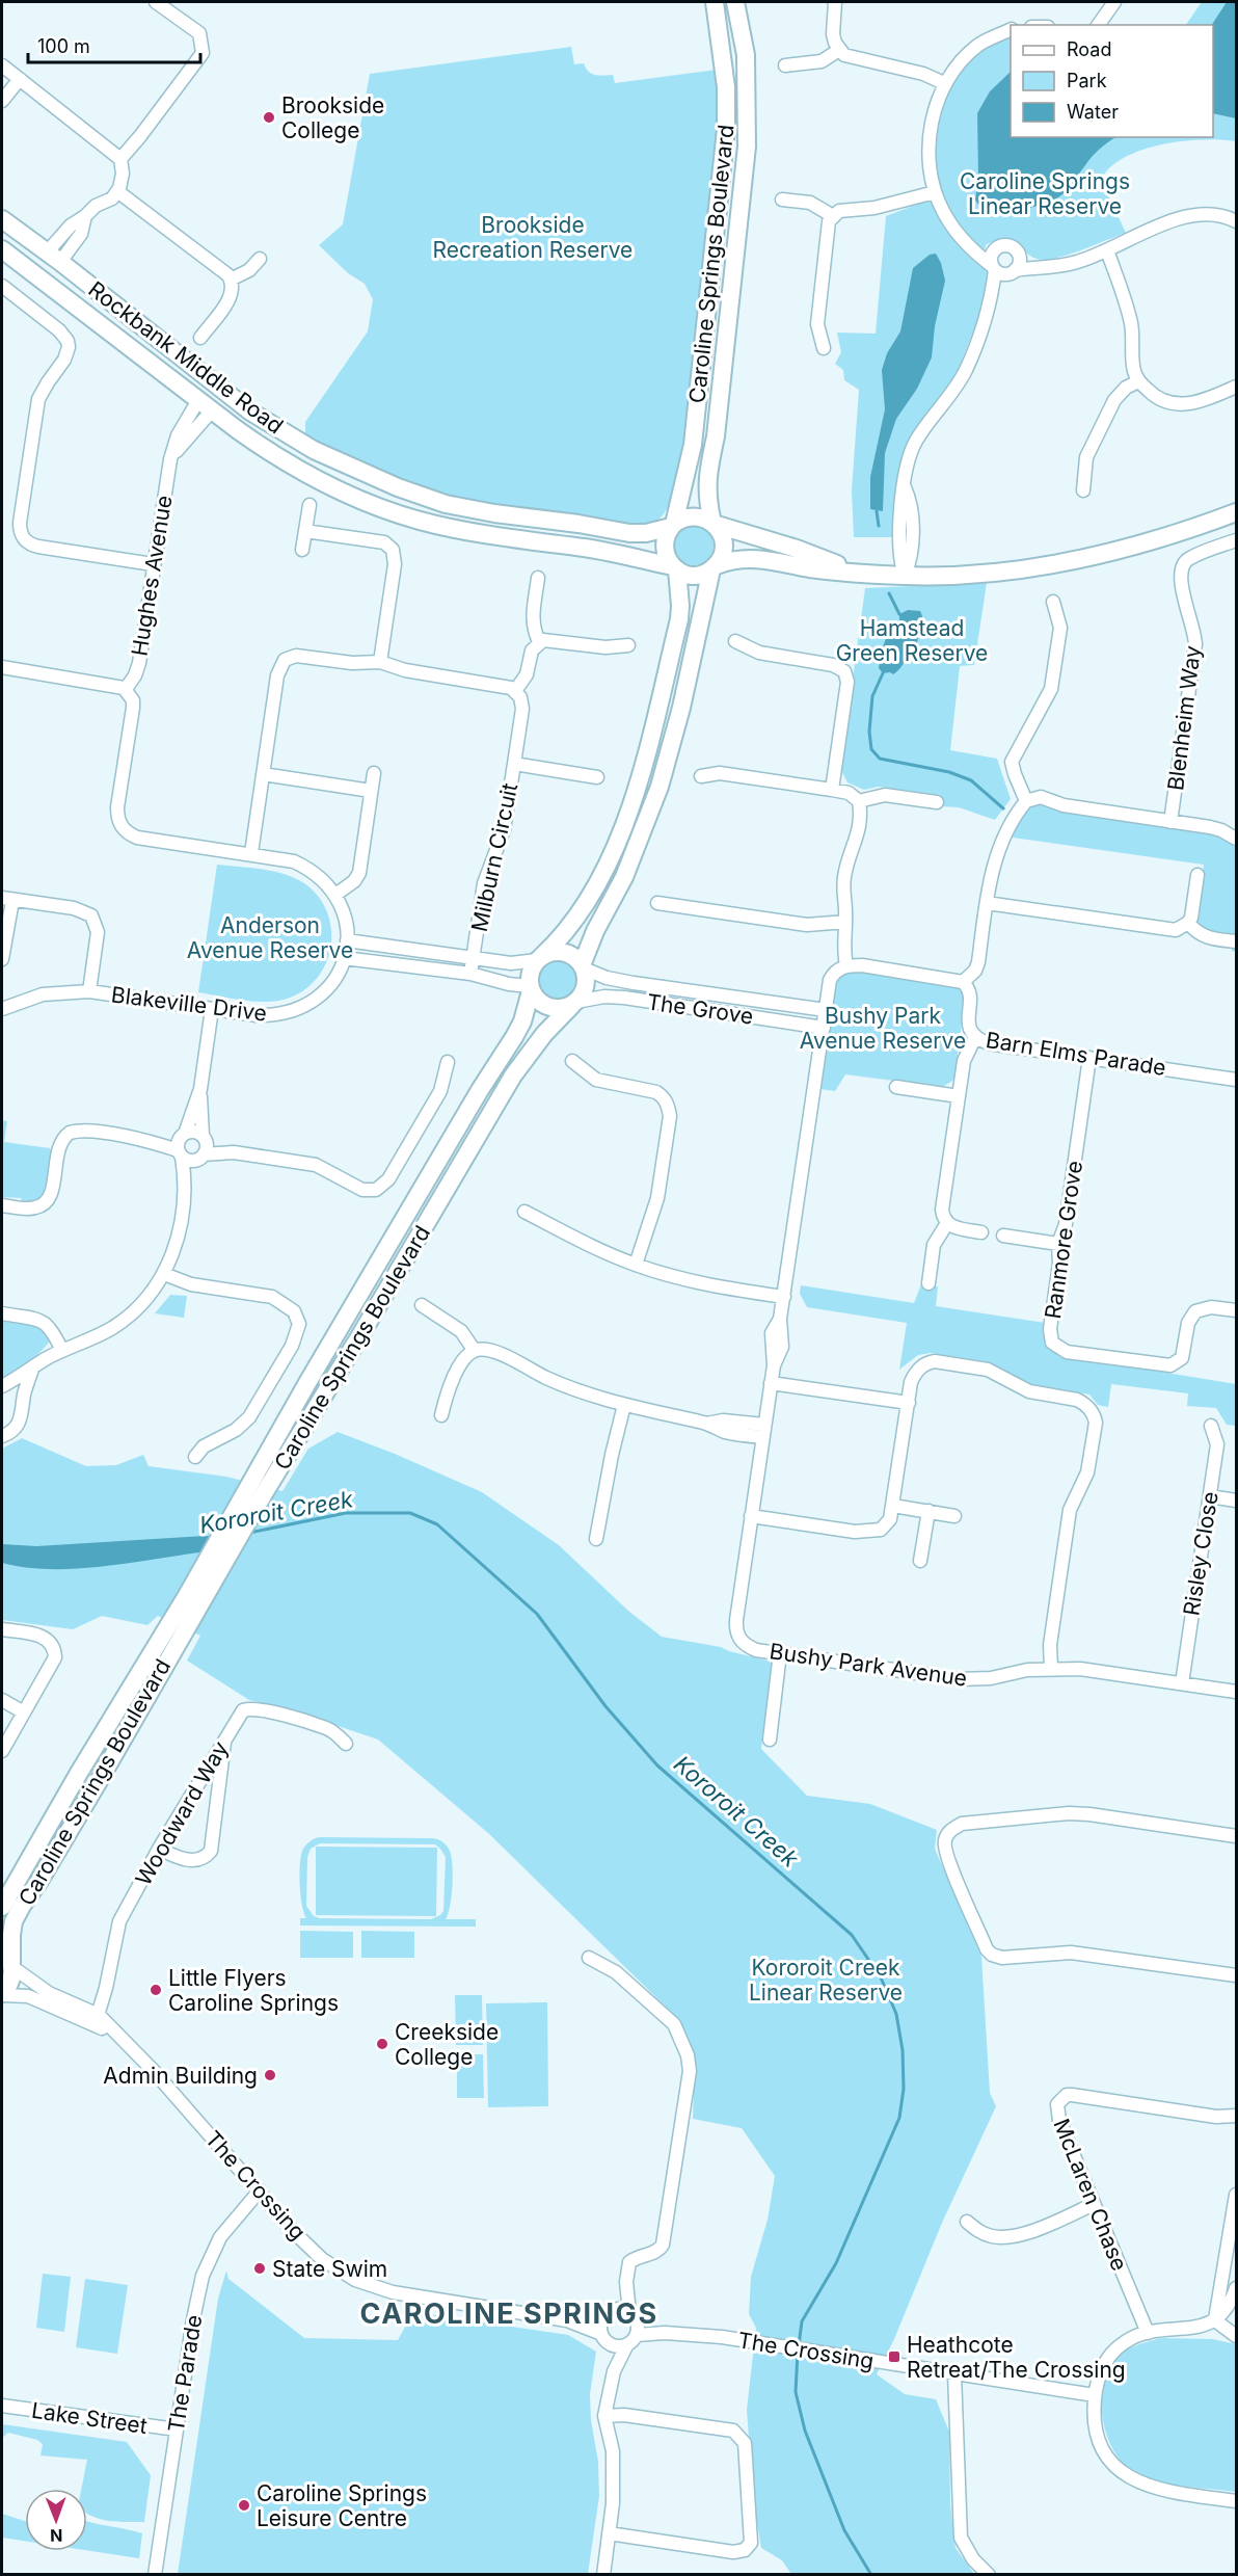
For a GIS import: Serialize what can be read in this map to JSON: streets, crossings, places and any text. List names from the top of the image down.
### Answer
{
  "streets": {
    "main road": ["Caroline Springs Boulevard", "Rockbank Middle Road"],
    "street": [
      "Hughes Avenue",
      "Blenheim Way",
      "Milburn Circuit",
      "Blakeville Drive",
      "The Grove",
      "Barn Elms Parade",
      "Ranmore Grove",
      "Risley Close",
      "Bushy Park Avenue",
      "Woodward Way",
      "The Crossing",
      "McLaren Chase",
      "The Parade",
      "Lake Street"
    ]
  },
  "crossings": [
    ["Caroline Springs Boulevard", "Rockbank Middle Road"],
    ["Caroline Springs Boulevard", "The Grove"],
    ["Caroline Springs Boulevard", "The Crossing"],
    ["Rockbank Middle Road", "Hughes Avenue"],
    ["The Grove", "Bushy Park Avenue"],
    ["Barn Elms Parade", "Ranmore Grove"],
    ["Risley Close", "Bushy Park Avenue"],
    ["Woodward Way", "The Crossing"],
    ["The Crossing", "The Parade"],
    ["The Parade", "Lake Street"]
  ],
  "districts": ["CAROLINE SPRINGS"],
  "water": ["Kororoit Creek"],
  "parks": [
    "Caroline Springs Linear Reserve",
    "Brookside Recreation Reserve",
    "Hamstead Green Reserve",
    "Anderson Avenue Reserve",
    "Bushy Park Avenue Reserve",
    "Kororoit Creek Linear Reserve"
  ],
  "places": {
    "other": [
      "Brookside College",
      "Little Flyers Caroline Springs",
      "Creekside College",
      "Admin Building",
      "State Swim",
      "Caroline Springs Leisure Centre"
    ],
    "transit": ["Heathcote Retreat/The Crossing"]
  },
  "legend": ["Road", "Park", "Water"],
  "scale_bar": "100 m",
  "north": "bottom"
}
